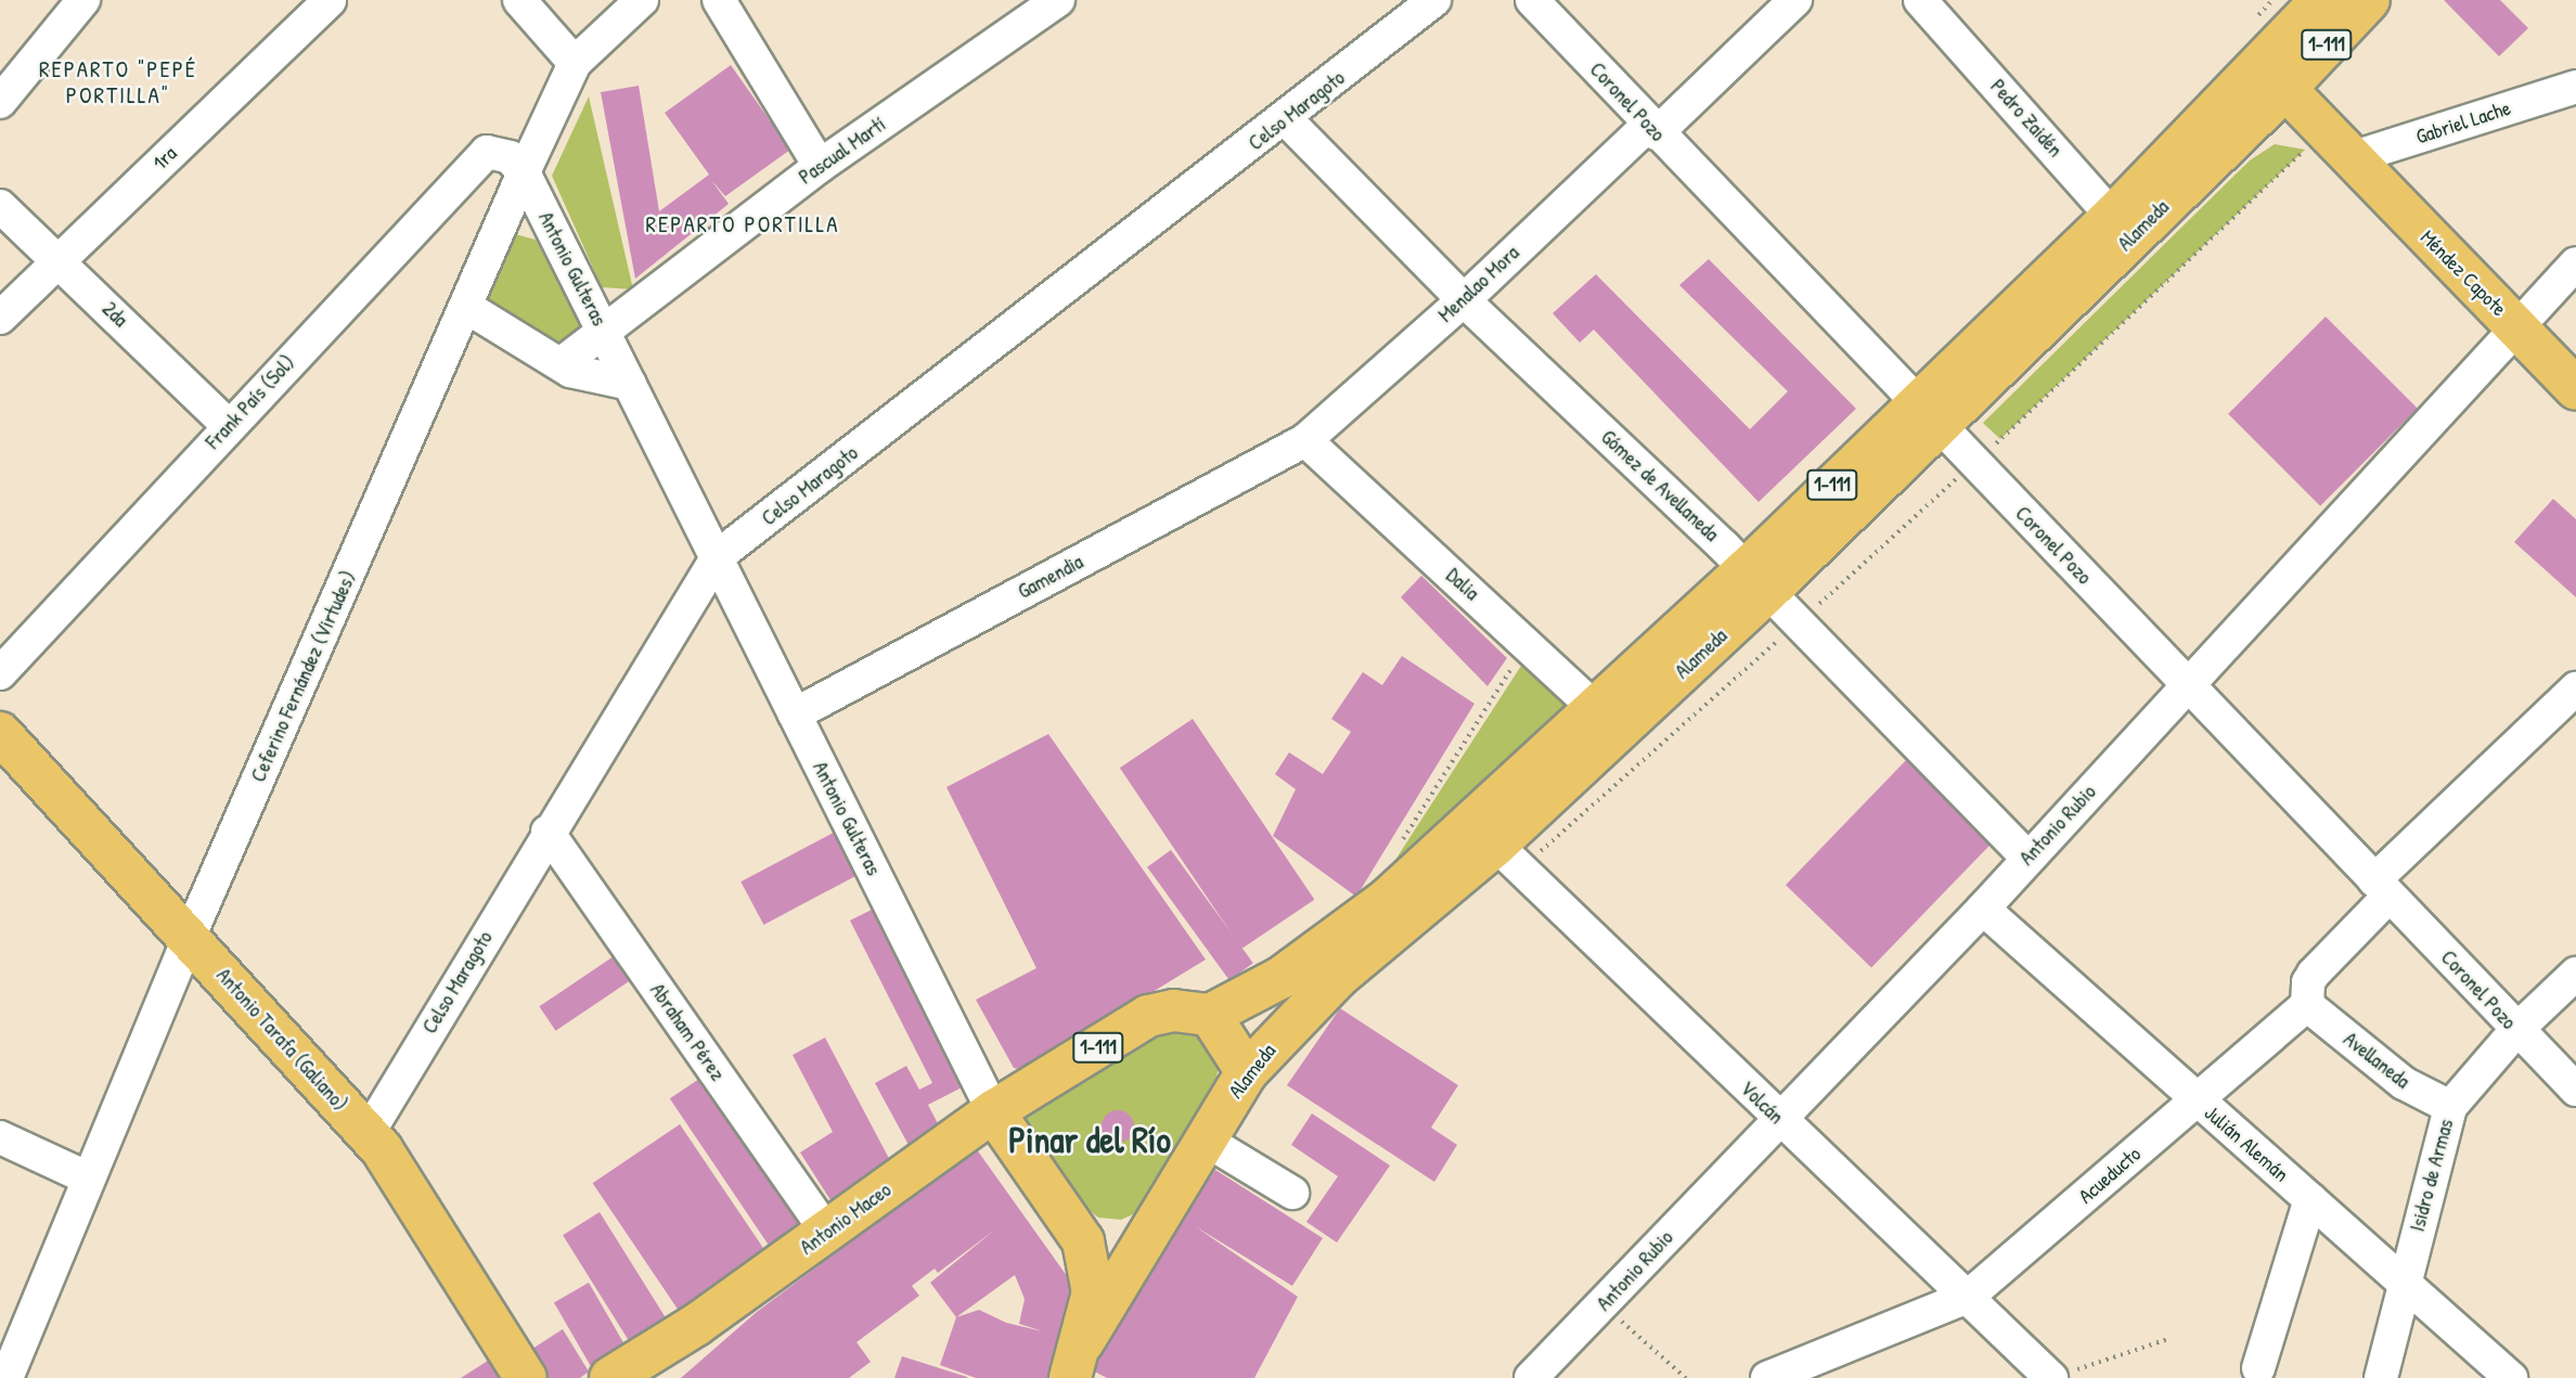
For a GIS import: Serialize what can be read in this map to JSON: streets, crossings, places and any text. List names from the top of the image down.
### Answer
{
  "streets": {
    "main road": [
      "1-111",
      "Alameda",
      "Antonio Gulteras",
      "Méndez Capote",
      "Antonio Tarafa (Galiano)",
      "Antonio Maceo"
    ],
    "street": [
      "Coronel Pozo",
      "Celso Maragoto",
      "Pedro Zaidén",
      "Gabriel Lache",
      "Pascual Martí",
      "1ra",
      "Menalao Mora",
      "2da",
      "Frank País (Sol)",
      "Gómez de Avellaneda",
      "Gamendia",
      "Dalia",
      "Ceferino Fernández (Virtudes)",
      "Antonio Rubio",
      "Abraham Pérez",
      "Avellaneda",
      "Volcán",
      "Julián Alemán",
      "Acueducto",
      "Isidro de Armas"
    ]
  },
  "crossings": [
    ["1-111", "Alameda"],
    ["1-111", "Antonio Gulteras"],
    ["1-111", "Antonio Maceo"],
    ["Coronel Pozo", "Alameda"],
    ["Coronel Pozo", "Menalao Mora"],
    ["Coronel Pozo", "Antonio Rubio"],
    ["Coronel Pozo", "Isidro de Armas"],
    ["Celso Maragoto", "Antonio Gulteras"],
    ["Celso Maragoto", "Gómez de Avellaneda"],
    ["Celso Maragoto", "Abraham Pérez"],
    ["Celso Maragoto", "Antonio Tarafa (Galiano)"],
    ["Pedro Zaidén", "Alameda"],
    ["Gabriel Lache", "Méndez Capote"],
    ["Pascual Martí", "Antonio Gulteras"],
    ["1ra", "2da"],
    ["Alameda", "Antonio Gulteras"],
    ["Alameda", "Méndez Capote"],
    ["Alameda", "Gómez de Avellaneda"],
    ["Alameda", "Dalia"],
    ["Alameda", "Volcán"],
    ["Antonio Gulteras", "Frank País (Sol)"],
    ["Antonio Gulteras", "Gamendia"],
    ["Antonio Gulteras", "Ceferino Fernández (Virtudes)"],
    ["Antonio Gulteras", "Antonio Maceo"],
    ["Méndez Capote", "Antonio Rubio"],
    ["Menalao Mora", "Gómez de Avellaneda"],
    ["Menalao Mora", "Gamendia"],
    ["Menalao Mora", "Dalia"],
    ["2da", "Frank País (Sol)"],
    ["Frank País (Sol)", "Ceferino Fernández (Virtudes)"],
    ["Gómez de Avellaneda", "Antonio Rubio"],
    ["Gamendia", "Dalia"],
    ["Ceferino Fernández (Virtudes)", "Antonio Tarafa (Galiano)"],
    ["Antonio Rubio", "Volcán"],
    ["Antonio Rubio", "Julián Alemán"],
    ["Abraham Pérez", "Antonio Maceo"],
    ["Avellaneda", "Acueducto"],
    ["Avellaneda", "Isidro de Armas"],
    ["Volcán", "Acueducto"],
    ["Julián Alemán", "Acueducto"],
    ["Julián Alemán", "Isidro de Armas"]
  ],
  "districts": ["REPARTO \"PEPÉ PORTILLA\"", "REPARTO PORTILLA", "Pinar del Río"]
}
